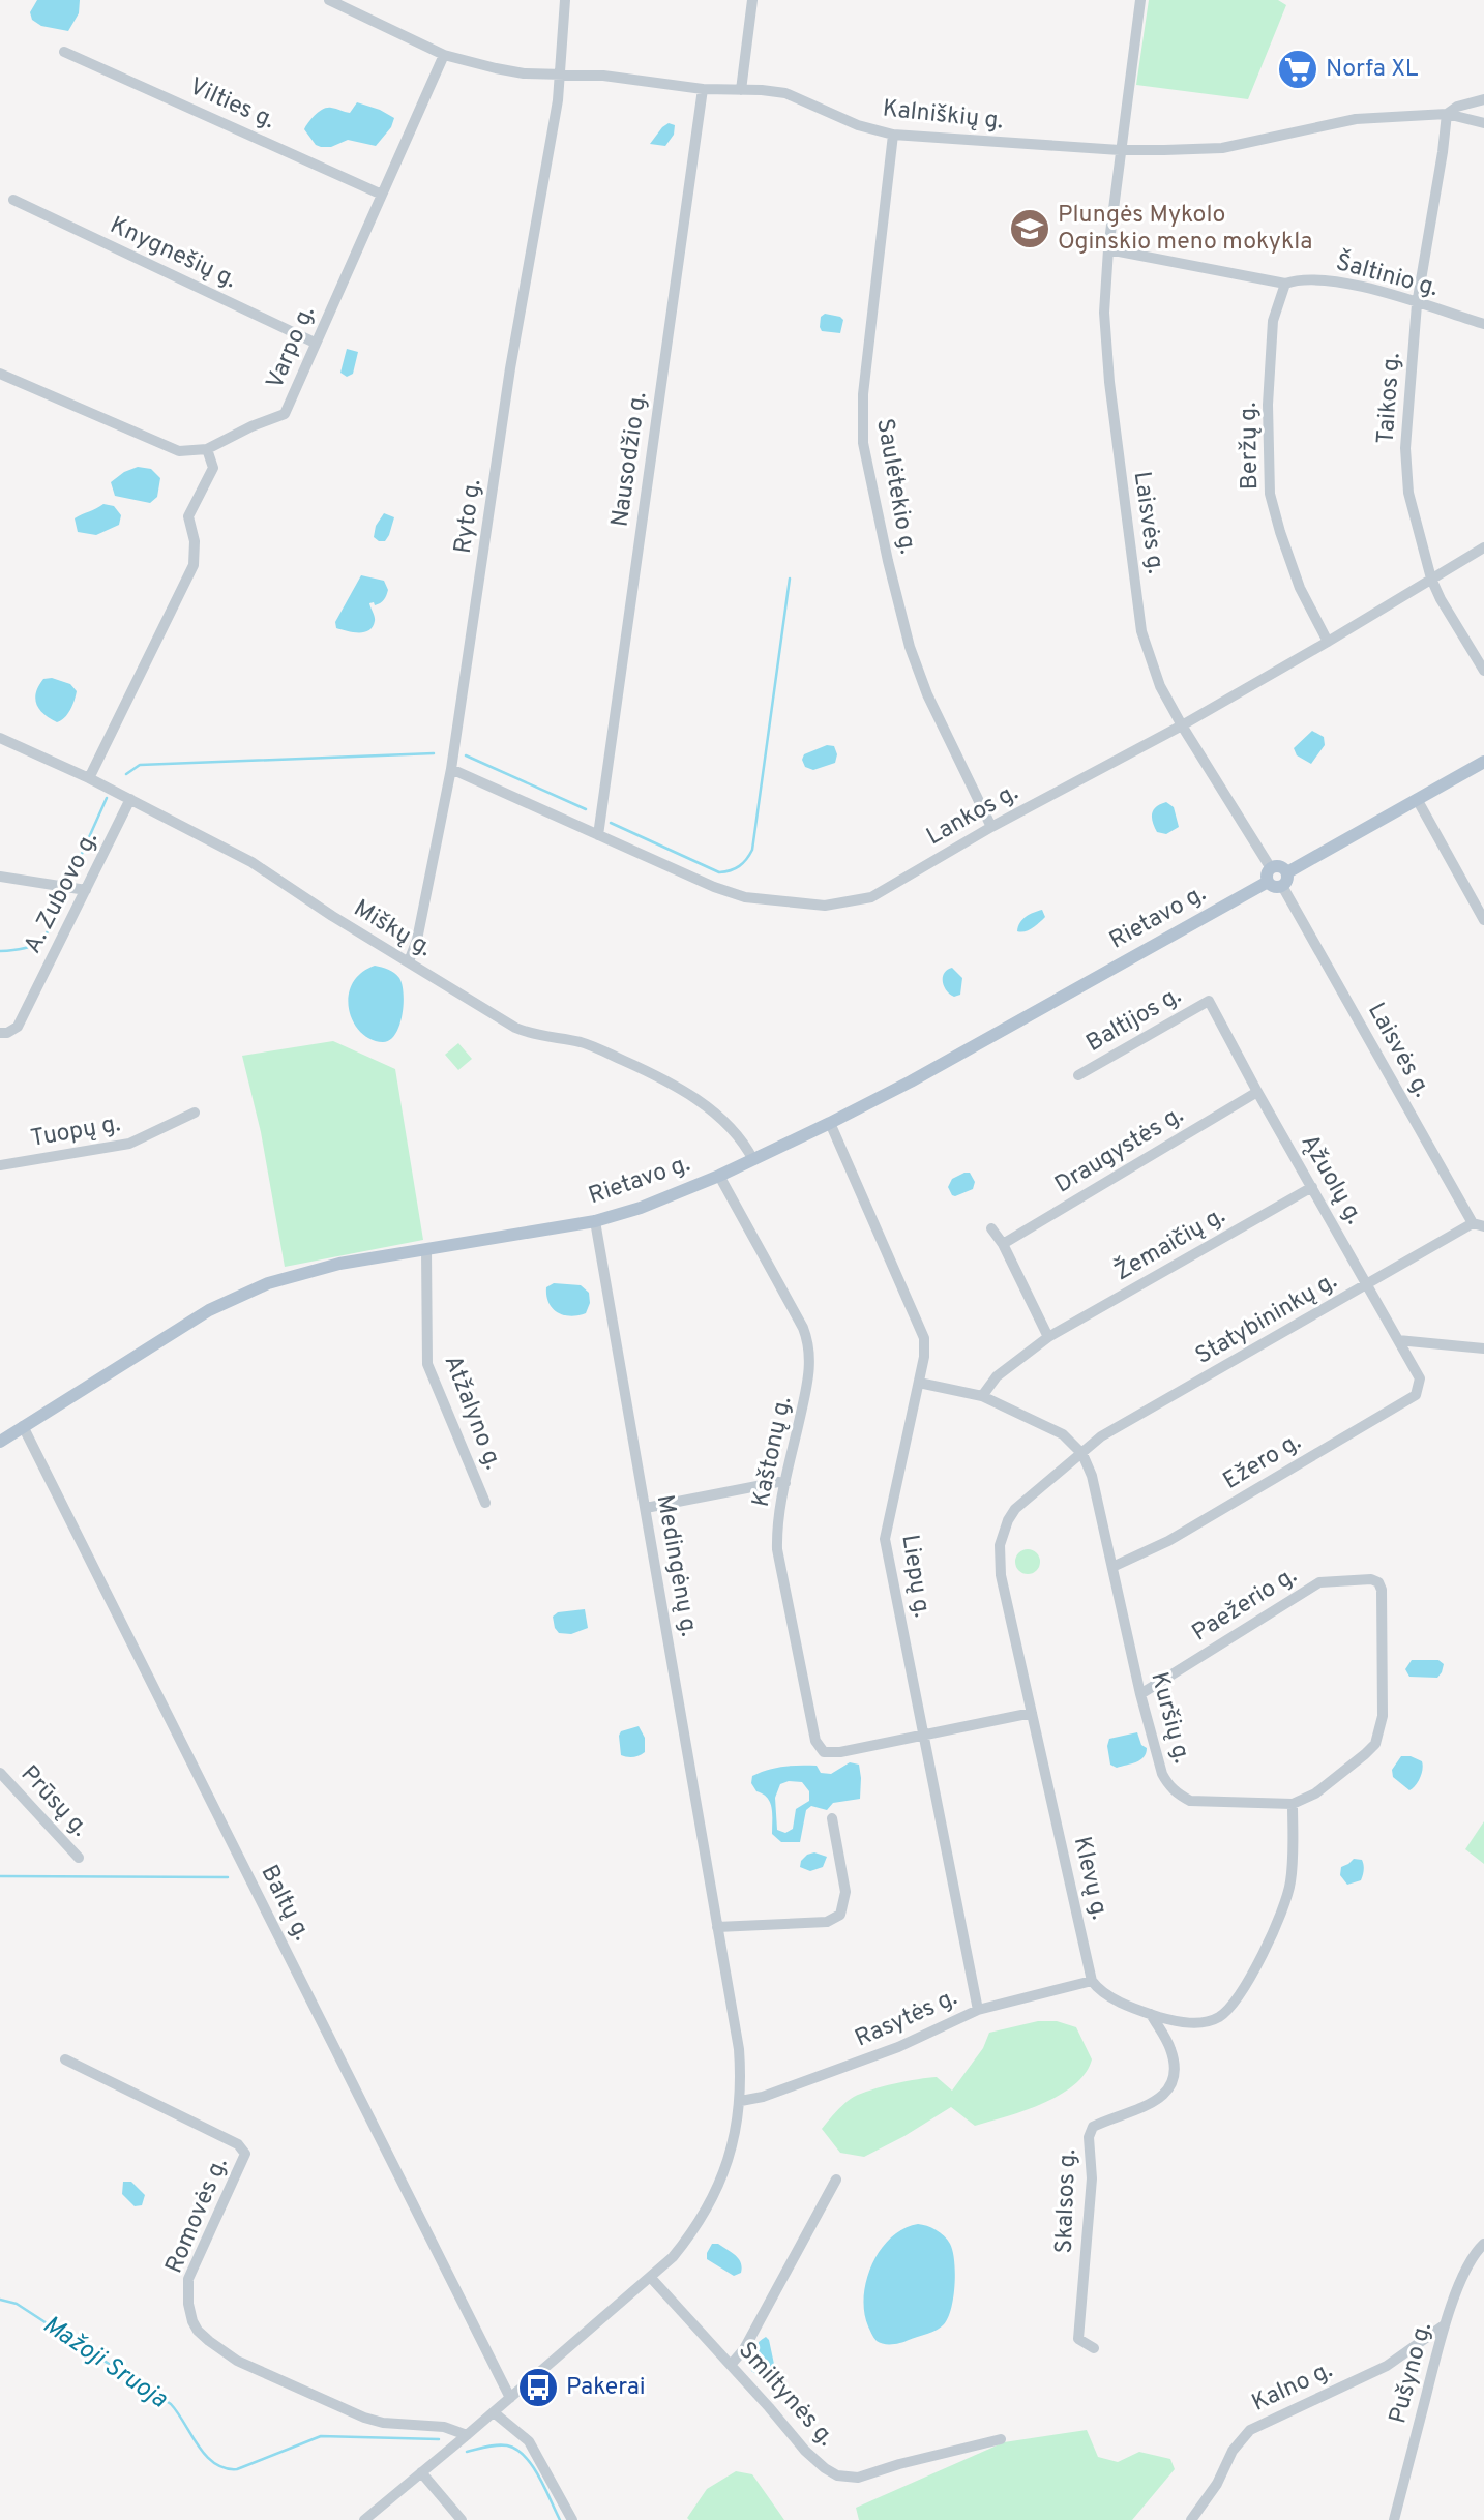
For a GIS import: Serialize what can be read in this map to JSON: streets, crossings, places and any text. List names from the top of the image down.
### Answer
{
  "streets": {
    "main road": ["Rietavo g."],
    "street": [
      "Vilties g.",
      "Kalniškių g.",
      "Knygnešių g.",
      "Šaltinio g.",
      "Varpo g.",
      "Taikos g.",
      "Beržų g.",
      "Nausodžio g.",
      "Saulėtekio g.",
      "Ryto g.",
      "Laisvės g.",
      "Lankos g.",
      "A. Zubovo g.",
      "Miškų g.",
      "Baltijos g.",
      "Tuopų g.",
      "Draugystės g.",
      "Ąžuolų g.",
      "Žemaičių g.",
      "Statybininkų g.",
      "Atžalyno g.",
      "Kaštonų g.",
      "Ežero g.",
      "Medingėnų g.",
      "Liepų g.",
      "Paežerio g.",
      "Kuršių g.",
      "Prūsų g.",
      "Klevų g.",
      "Baltų g.",
      "Rasytės g.",
      "Skalsos g.",
      "Romovės g.",
      "Pušyno g.",
      "Kalno g.",
      "Smiltynės g."
    ]
  },
  "crossings": [
    ["Vilties g.", "Varpo g."],
    ["Kalniškių g.", "Varpo g."],
    ["Kalniškių g.", "Taikos g."],
    ["Kalniškių g.", "Nausodžio g."],
    ["Kalniškių g.", "Saulėtekio g."],
    ["Kalniškių g.", "Ryto g."],
    ["Kalniškių g.", "Laisvės g."],
    ["Knygnešių g.", "Varpo g."],
    ["Šaltinio g.", "Taikos g."],
    ["Šaltinio g.", "Beržų g."],
    ["Šaltinio g.", "Laisvės g."],
    ["Taikos g.", "Lankos g."],
    ["Beržų g.", "Lankos g."],
    ["Nausodžio g.", "Lankos g."],
    ["Saulėtekio g.", "Lankos g."],
    ["Ryto g.", "Lankos g."],
    ["Ryto g.", "Miškų g."],
    ["Laisvės g.", "Lankos g."],
    ["Laisvės g.", "Rietavo g."],
    ["Laisvės g.", "Statybininkų g."],
    ["A. Zubovo g.", "Miškų g."],
    ["Rietavo g.", "Miškų g."],
    ["Rietavo g.", "Atžalyno g."],
    ["Rietavo g.", "Kaštonų g."],
    ["Rietavo g.", "Medingėnų g."],
    ["Rietavo g.", "Liepų g."],
    ["Rietavo g.", "Baltų g."],
    ["Baltijos g.", "Ąžuolų g."],
    ["Draugystės g.", "Ąžuolų g."],
    ["Ąžuolų g.", "Žemaičių g."],
    ["Ąžuolų g.", "Statybininkų g."],
    ["Ąžuolų g.", "Ežero g."],
    ["Žemaičių g.", "Kuršių g."],
    ["Statybininkų g.", "Kuršių g."],
    ["Statybininkų g.", "Klevų g."],
    ["Kaštonų g.", "Liepų g."],
    ["Ežero g.", "Kuršių g."],
    ["Medingėnų g.", "Baltų g."],
    ["Medingėnų g.", "Rasytės g."],
    ["Medingėnų g.", "Romovės g."],
    ["Medingėnų g.", "Smiltynės g."],
    ["Liepų g.", "Kuršių g."],
    ["Liepų g.", "Rasytės g."],
    ["Paežerio g.", "Kuršių g."],
    ["Kuršių g.", "Klevų g."],
    ["Klevų g.", "Rasytės g."],
    ["Pušyno g.", "Kalno g."]
  ],
  "water": ["Mažoji Sruoja"],
  "places": {
    "supermarket": ["Norfa XL"],
    "school or university": ["Plungės Mykolo Oginskio meno mokykla"],
    "bus stop": ["Pakerai"]
  }
}
